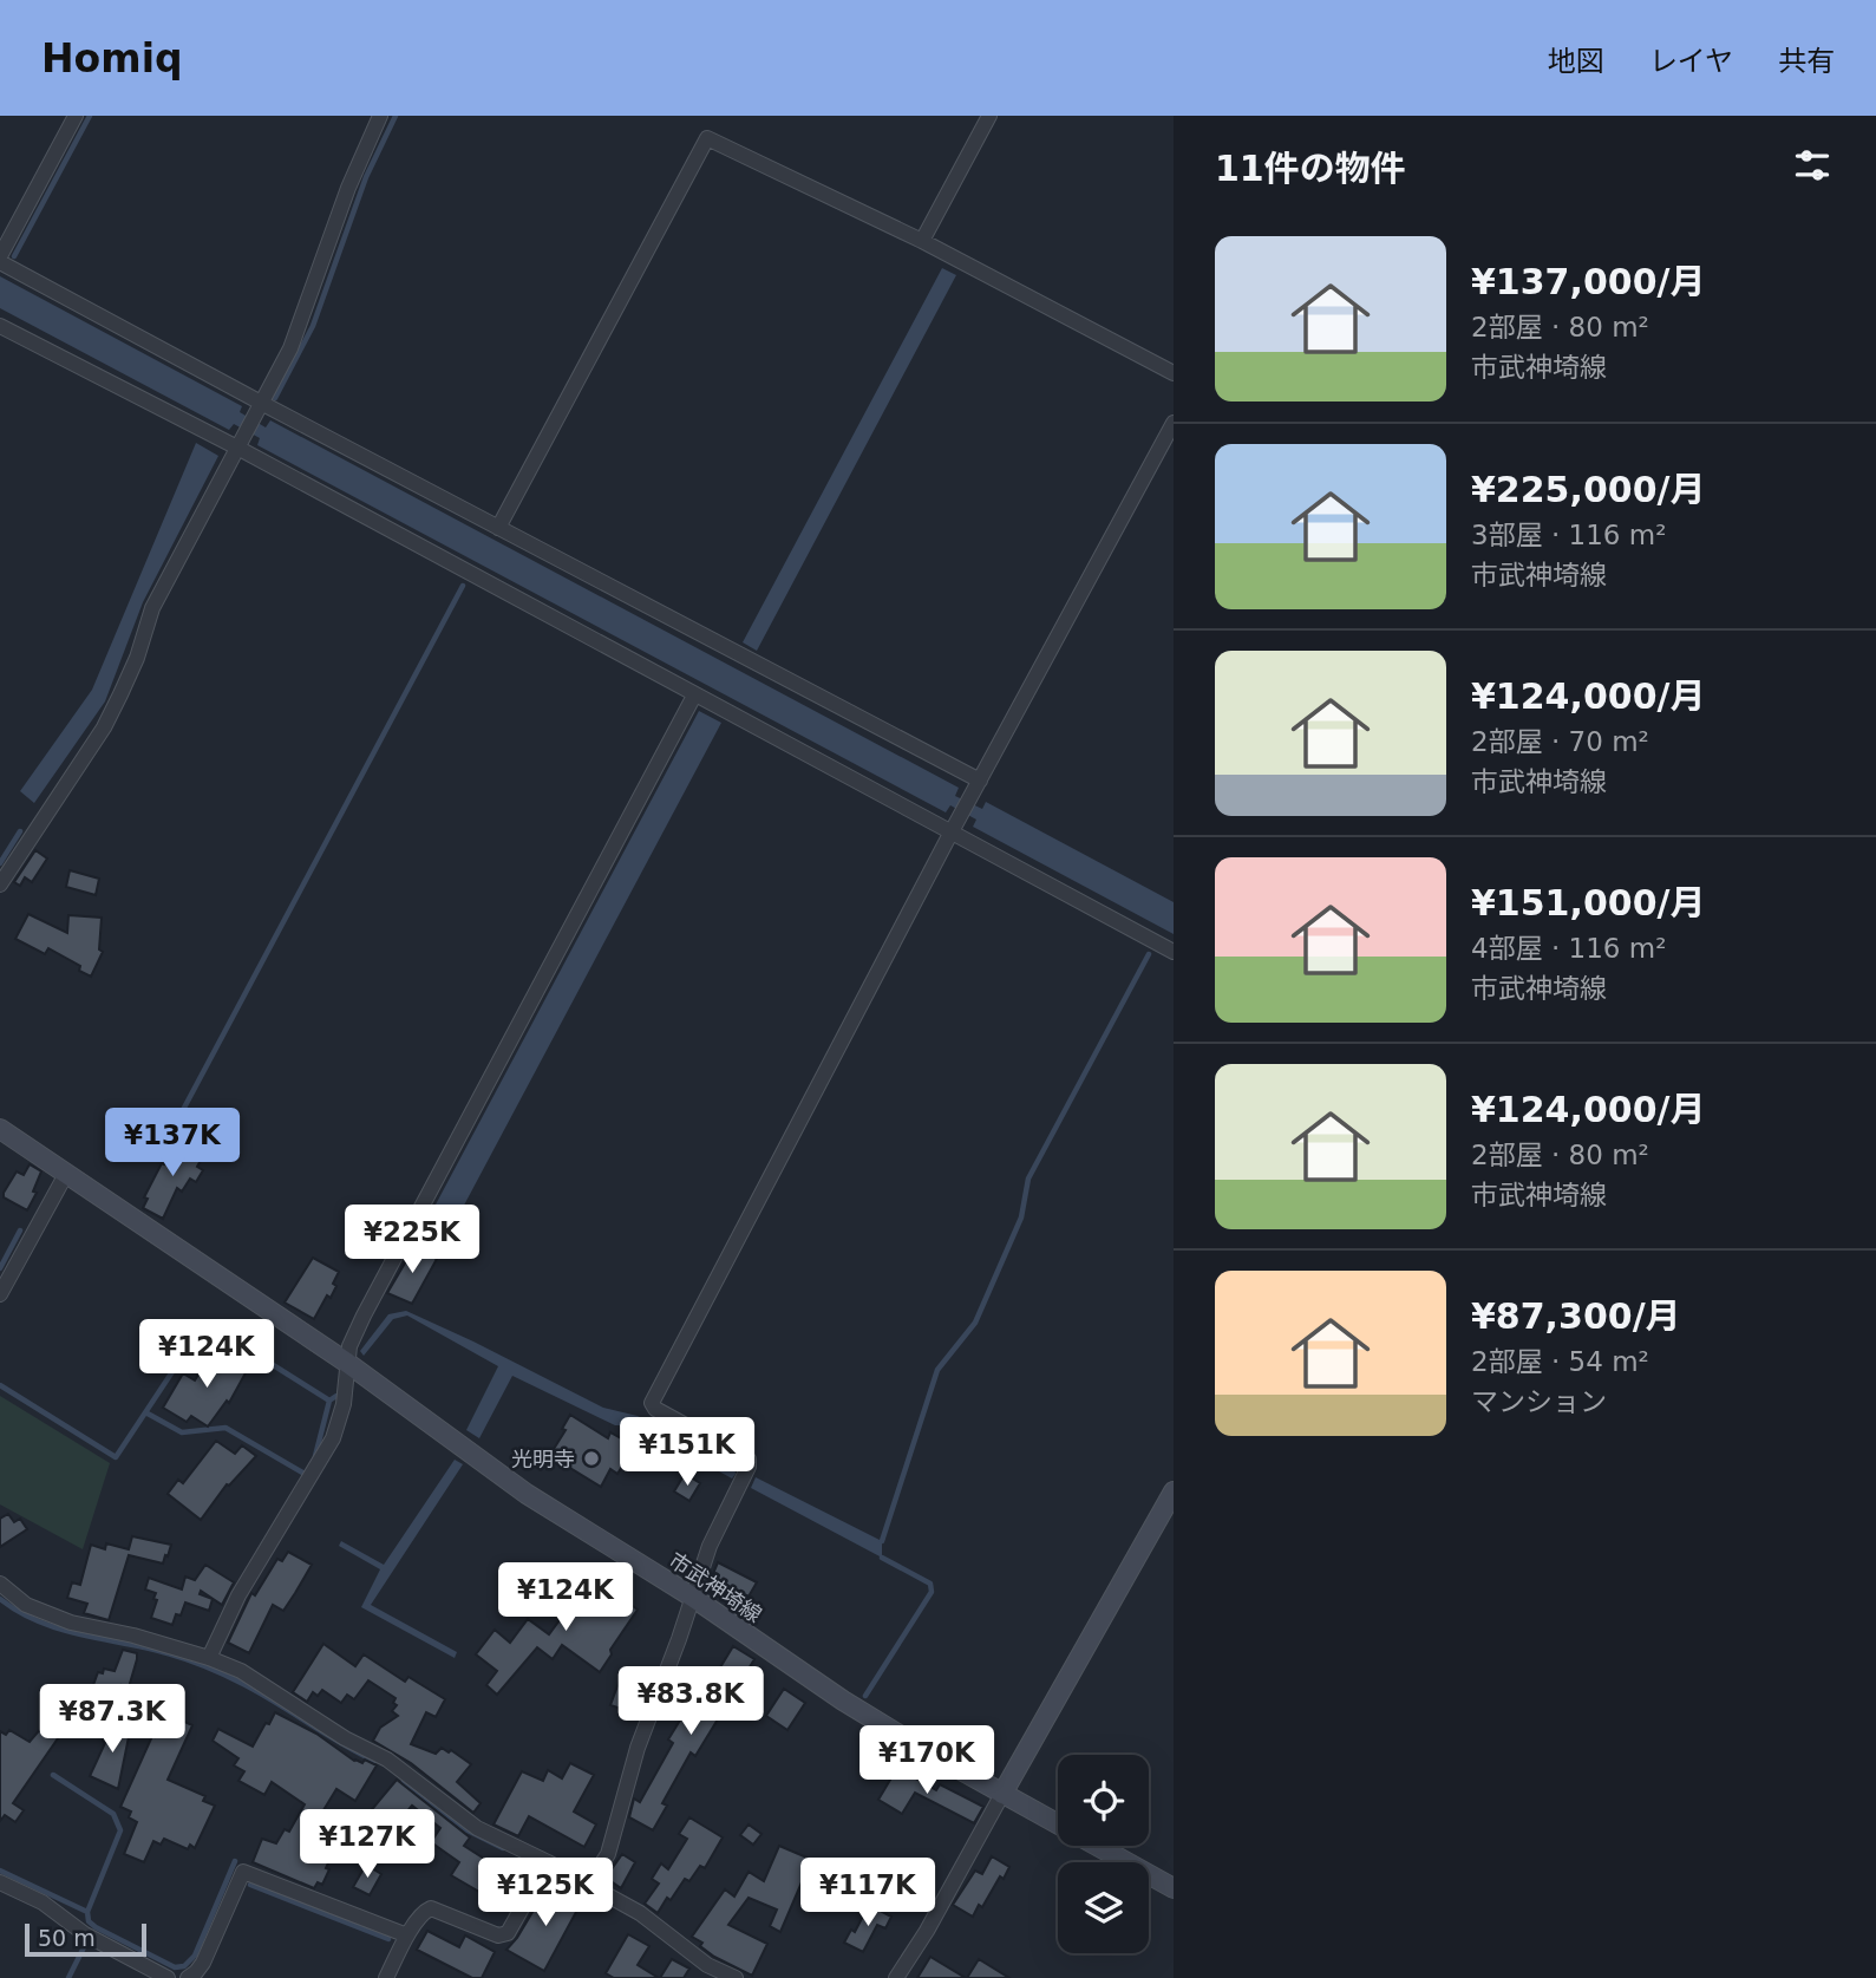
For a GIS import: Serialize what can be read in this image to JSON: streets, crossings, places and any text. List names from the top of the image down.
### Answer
{
  "streets": {
    "main road": ["市武神埼線"]
  },
  "places": ["光明寺"],
  "scale_bar": "50 m",
  "page": {
    "header": "Homiq",
    "nav": ["地図", "レイヤ", "共有"],
    "heading": "11件の物件",
    "list": [
      {
        "name": "¥137,000/月",
        "note": "2部屋 · 80 m² · 市武神埼線"
      },
      {
        "name": "¥225,000/月",
        "note": "3部屋 · 116 m² · 市武神埼線"
      },
      {
        "name": "¥124,000/月",
        "note": "2部屋 · 70 m² · 市武神埼線"
      },
      {
        "name": "¥151,000/月",
        "note": "4部屋 · 116 m² · 市武神埼線"
      },
      {
        "name": "¥124,000/月",
        "note": "2部屋 · 80 m² · 市武神埼線"
      },
      {
        "name": "¥87,300/月",
        "note": "2部屋 · 54 m² · マンション"
      }
    ],
    "price": [
      "¥137K",
      "¥225K",
      "¥124K",
      "¥151K",
      "¥124K",
      "¥83.8K",
      "¥87.3K",
      "¥170K",
      "¥127K",
      "¥125K",
      "¥117K"
    ],
    "scale": "50 m"
  }
}
